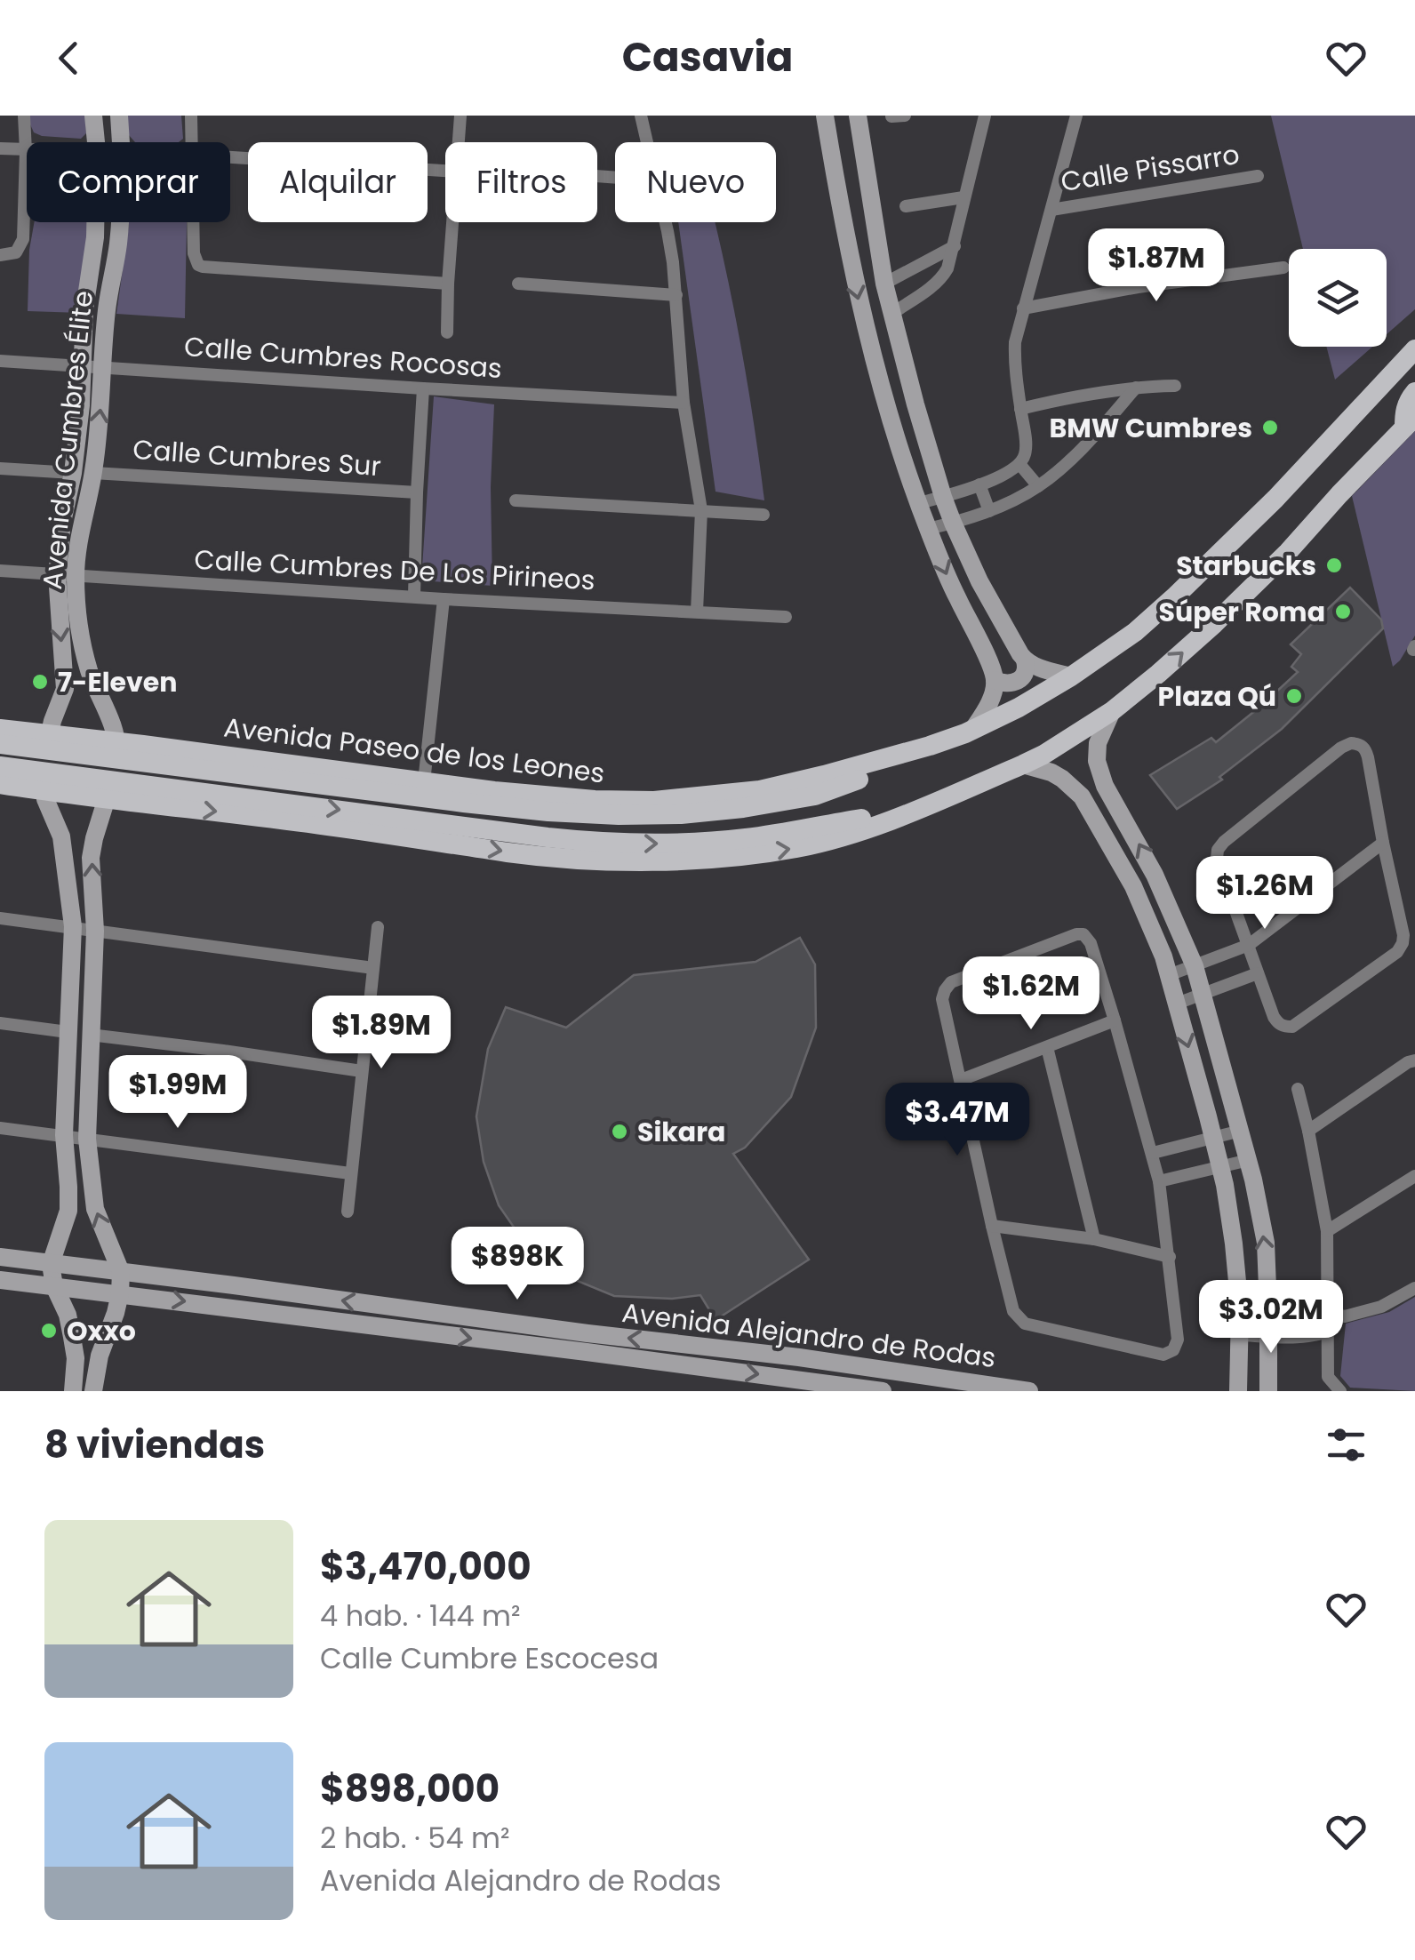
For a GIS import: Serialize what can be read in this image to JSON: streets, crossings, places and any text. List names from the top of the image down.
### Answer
{
  "streets": {
    "main road": ["Avenida Paseo de los Leones"],
    "street": [
      "Calle Pissarro",
      "Calle Cumbres Rocosas",
      "Avenida Cumbres Élite",
      "Calle Cumbres Sur",
      "Calle Cumbres De Los Pirineos",
      "Avenida Alejandro de Rodas"
    ]
  },
  "crossings": [
    ["Calle Cumbres Rocosas", "Avenida Cumbres Élite"],
    ["Avenida Cumbres Élite", "Calle Cumbres Sur"],
    ["Avenida Cumbres Élite", "Calle Cumbres De Los Pirineos"],
    ["Avenida Cumbres Élite", "Avenida Paseo de los Leones"],
    ["Avenida Cumbres Élite", "Avenida Alejandro de Rodas"]
  ],
  "places": [
    "BMW Cumbres",
    "Starbucks",
    "Súper Roma",
    "7-Eleven",
    "Plaza Qú",
    "Sikara",
    "Oxxo"
  ],
  "page": {
    "header": "Casavia",
    "chip": [
      "Comprar",
      "Alquilar",
      "Filtros",
      "Nuevo"
    ],
    "price": [
      "$1.87M",
      "$1.26M",
      "$1.62M",
      "$1.89M",
      "$1.99M",
      "$3.47M",
      "$898K",
      "$3.02M"
    ],
    "heading": "8 viviendas",
    "list": [
      {
        "name": "$3,470,000",
        "note": "4 hab. · 144 m² · Calle Cumbre Escocesa"
      },
      {
        "name": "$898,000",
        "note": "2 hab. · 54 m² · Avenida Alejandro de Rodas"
      }
    ]
  }
}
